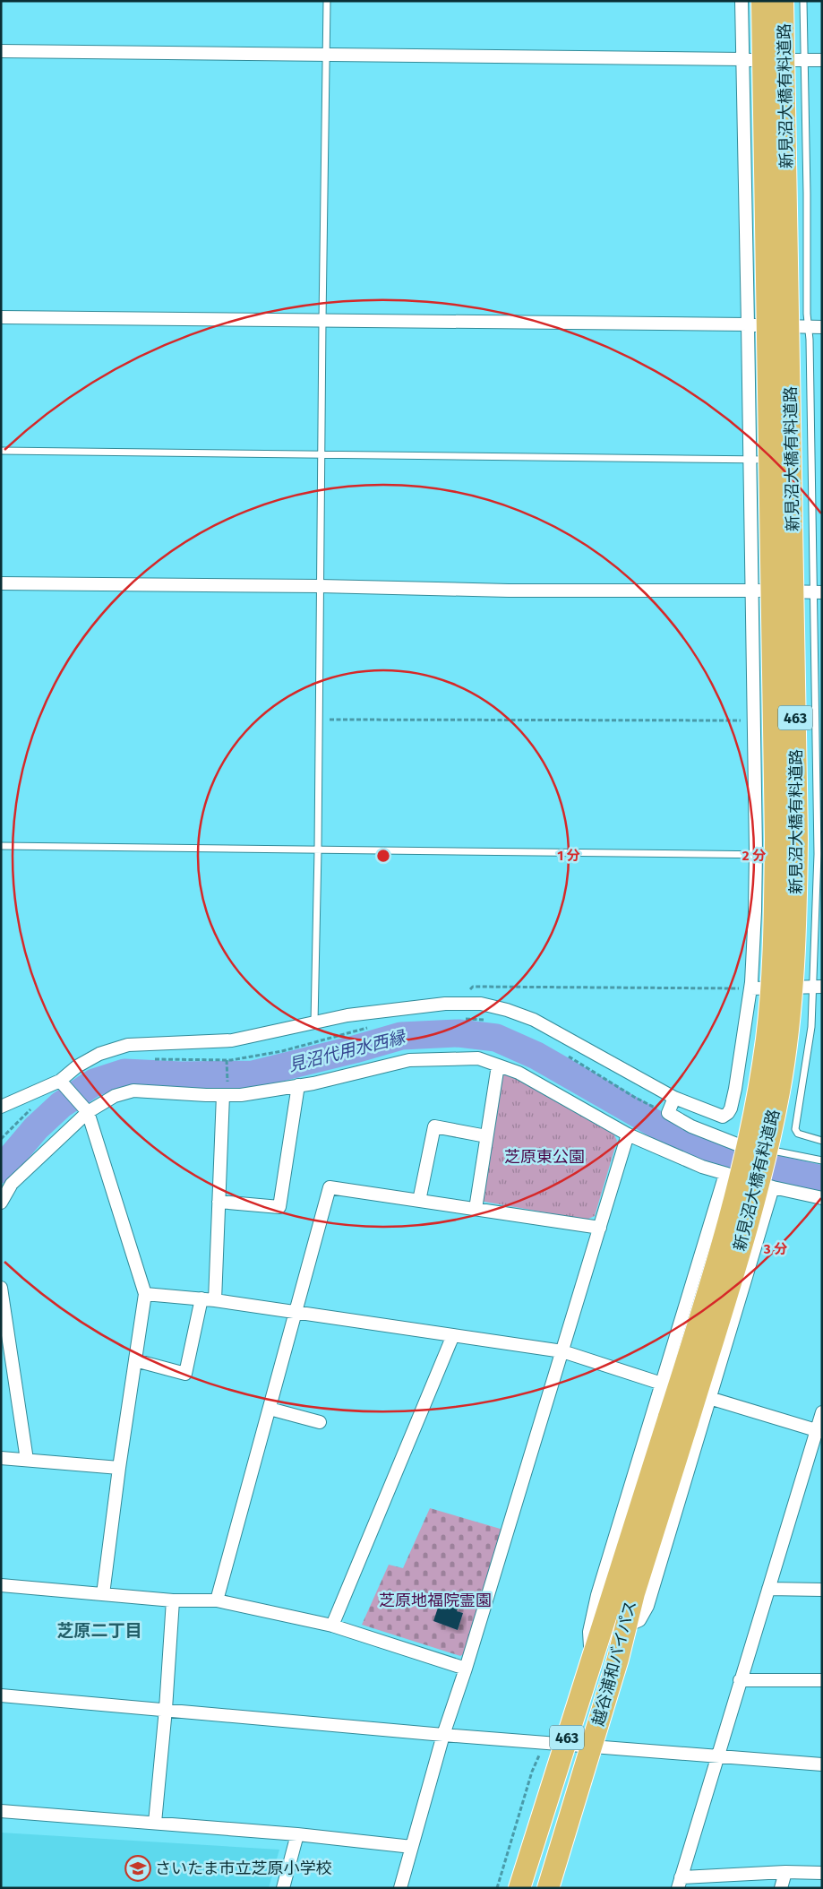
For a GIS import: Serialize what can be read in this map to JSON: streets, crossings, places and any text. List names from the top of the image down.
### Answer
{
  "streets": {
    "highway": ["新見沼大橋有料道路", "463", "越谷浦和バイパス"]
  },
  "crossings": [
    ["新見沼大橋有料道路", "越谷浦和バイパス"]
  ],
  "districts": ["芝原二丁目"],
  "water": ["見沼代用水西縁"],
  "parks": ["芝原東公園", "芝原地福院霊園"],
  "places": {
    "school or university": ["さいたま市立芝原小学校"]
  },
  "rings": ["1 分", "2 分", "3 分"]
}
